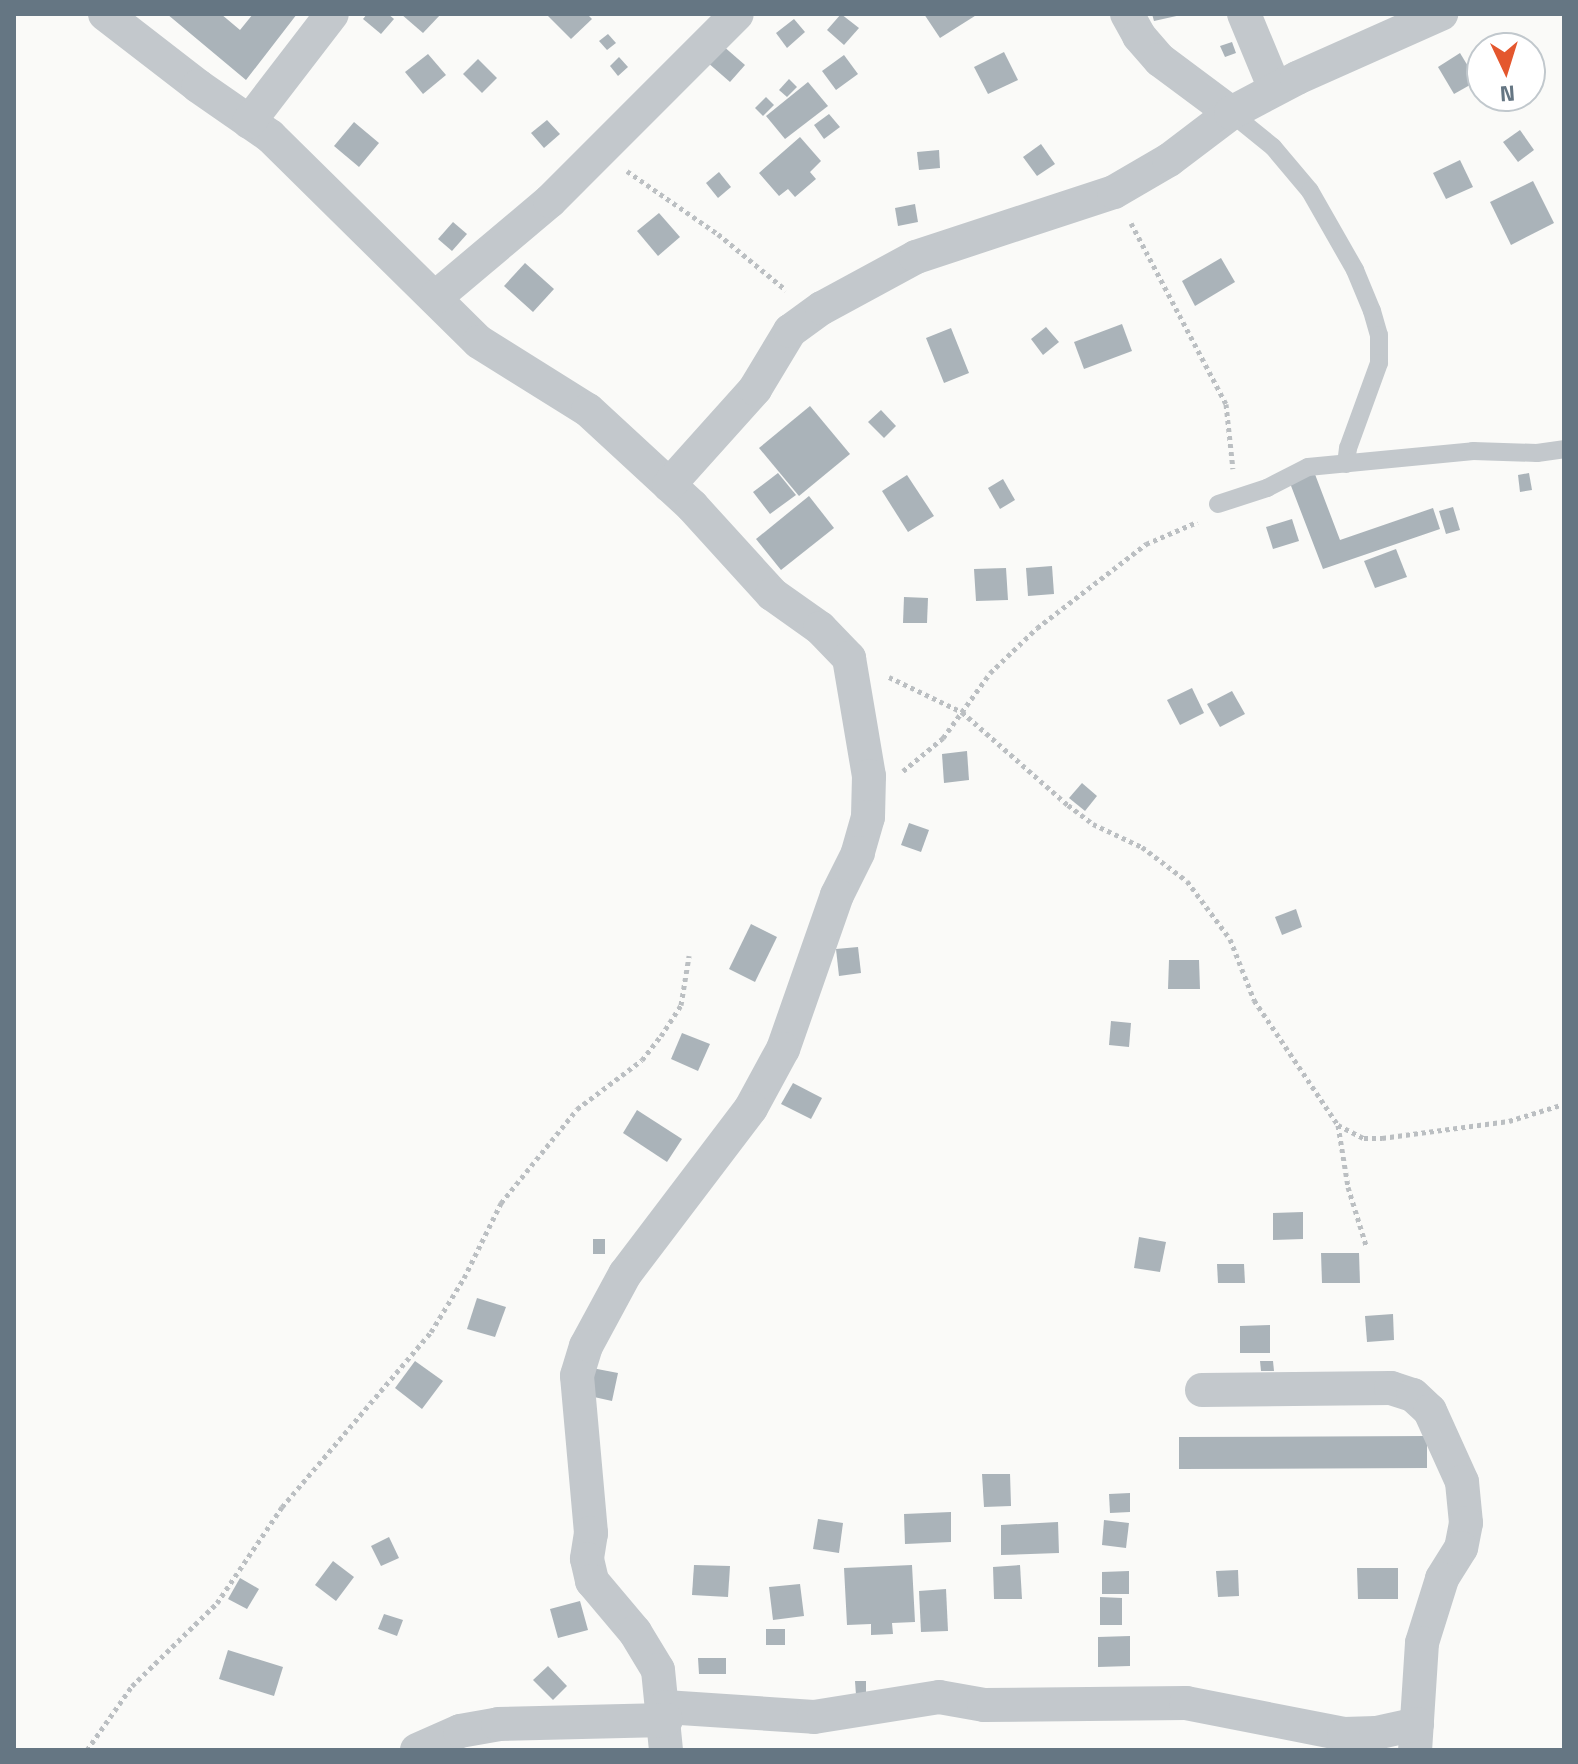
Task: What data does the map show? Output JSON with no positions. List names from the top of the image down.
{
  "north": "bottom"
}
